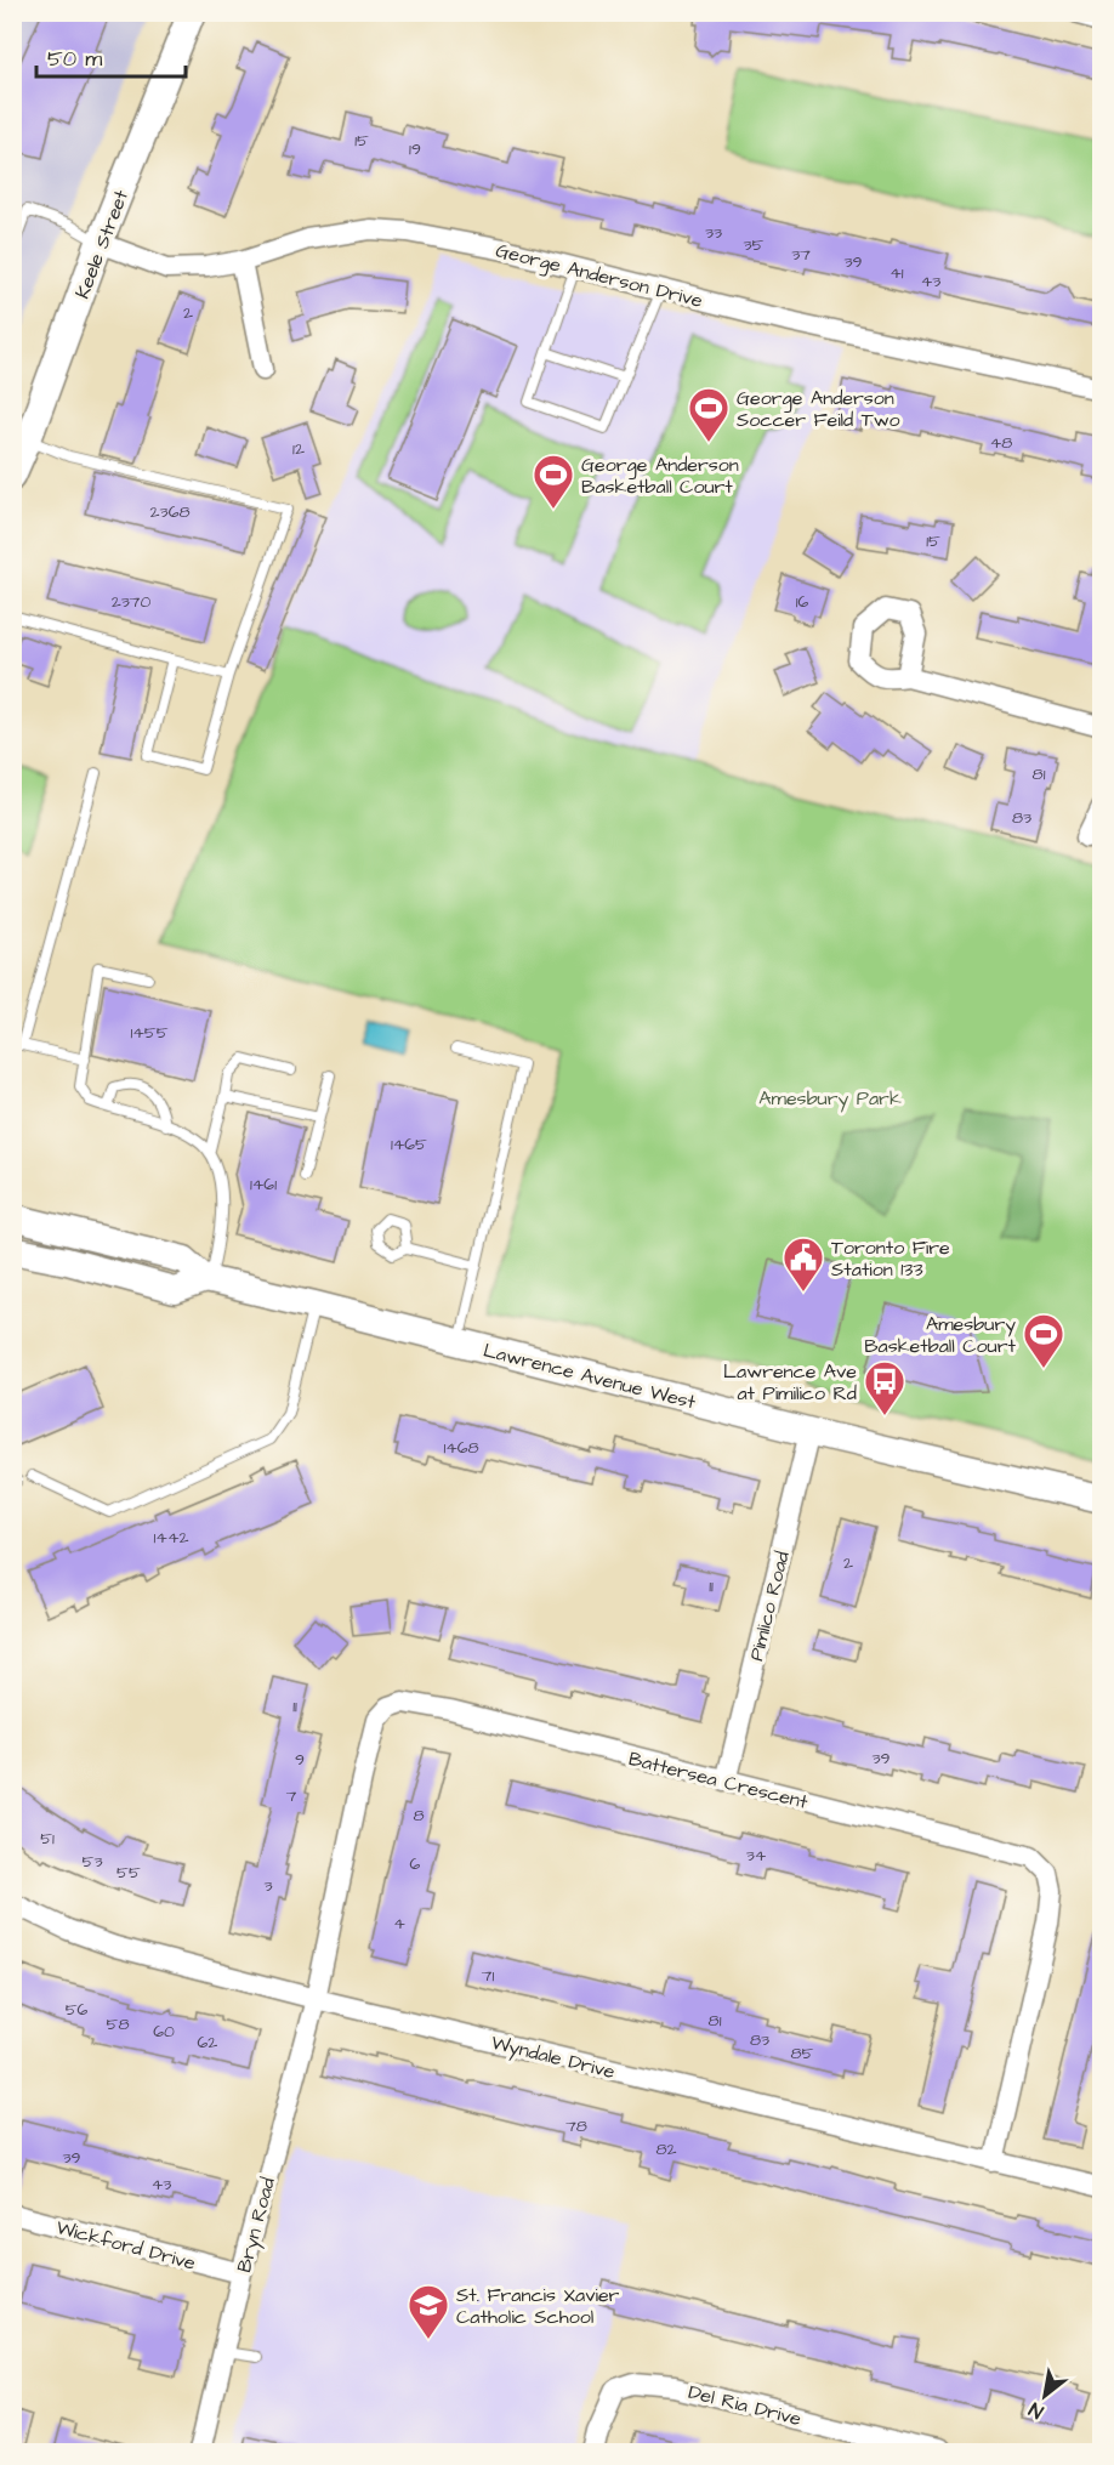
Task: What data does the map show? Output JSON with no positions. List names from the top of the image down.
{
  "streets": {
    "main road": ["Keele Street", "Lawrence Avenue West"],
    "street": [
      "George Anderson Drive",
      "Pimlico Road",
      "Battersea Crescent",
      "Wyndale Drive",
      "Bryn Road",
      "Wickford Drive",
      "Del Ria Drive"
    ]
  },
  "crossings": [
    ["Keele Street", "George Anderson Drive"],
    ["Lawrence Avenue West", "Pimlico Road"],
    ["Pimlico Road", "Battersea Crescent"],
    ["Battersea Crescent", "Wyndale Drive"],
    ["Battersea Crescent", "Bryn Road"],
    ["Wyndale Drive", "Bryn Road"],
    ["Bryn Road", "Wickford Drive"]
  ],
  "parks": ["Amesbury Park"],
  "places": {
    "sports": ["George Anderson Soccer Feild Two", "George Anderson Basketball Court", "Amesbury Basketball Court"],
    "public building": ["Toronto Fire Station 133"],
    "bus stop": ["Lawrence Ave at Pimilico Rd"],
    "school or university": ["St. Francis Xavier Catholic School"]
  },
  "house_numbers": [
    "15",
    "19",
    "33",
    "35",
    "37",
    "39",
    "41",
    "43",
    "2",
    "48",
    "12",
    "2368",
    "15",
    "2370",
    "16",
    "81",
    "83",
    "1455",
    "1465",
    "1461",
    "1468",
    "1442",
    "2",
    "11",
    "11",
    "39",
    "9",
    "7",
    "8",
    "51",
    "34",
    "53",
    "6",
    "55",
    "3",
    "4",
    "71",
    "56",
    "81",
    "58",
    "60",
    "83",
    "62",
    "85",
    "78",
    "82",
    "39",
    "43"
  ],
  "scale_bar": "50 m",
  "north": "bottom left"
}
